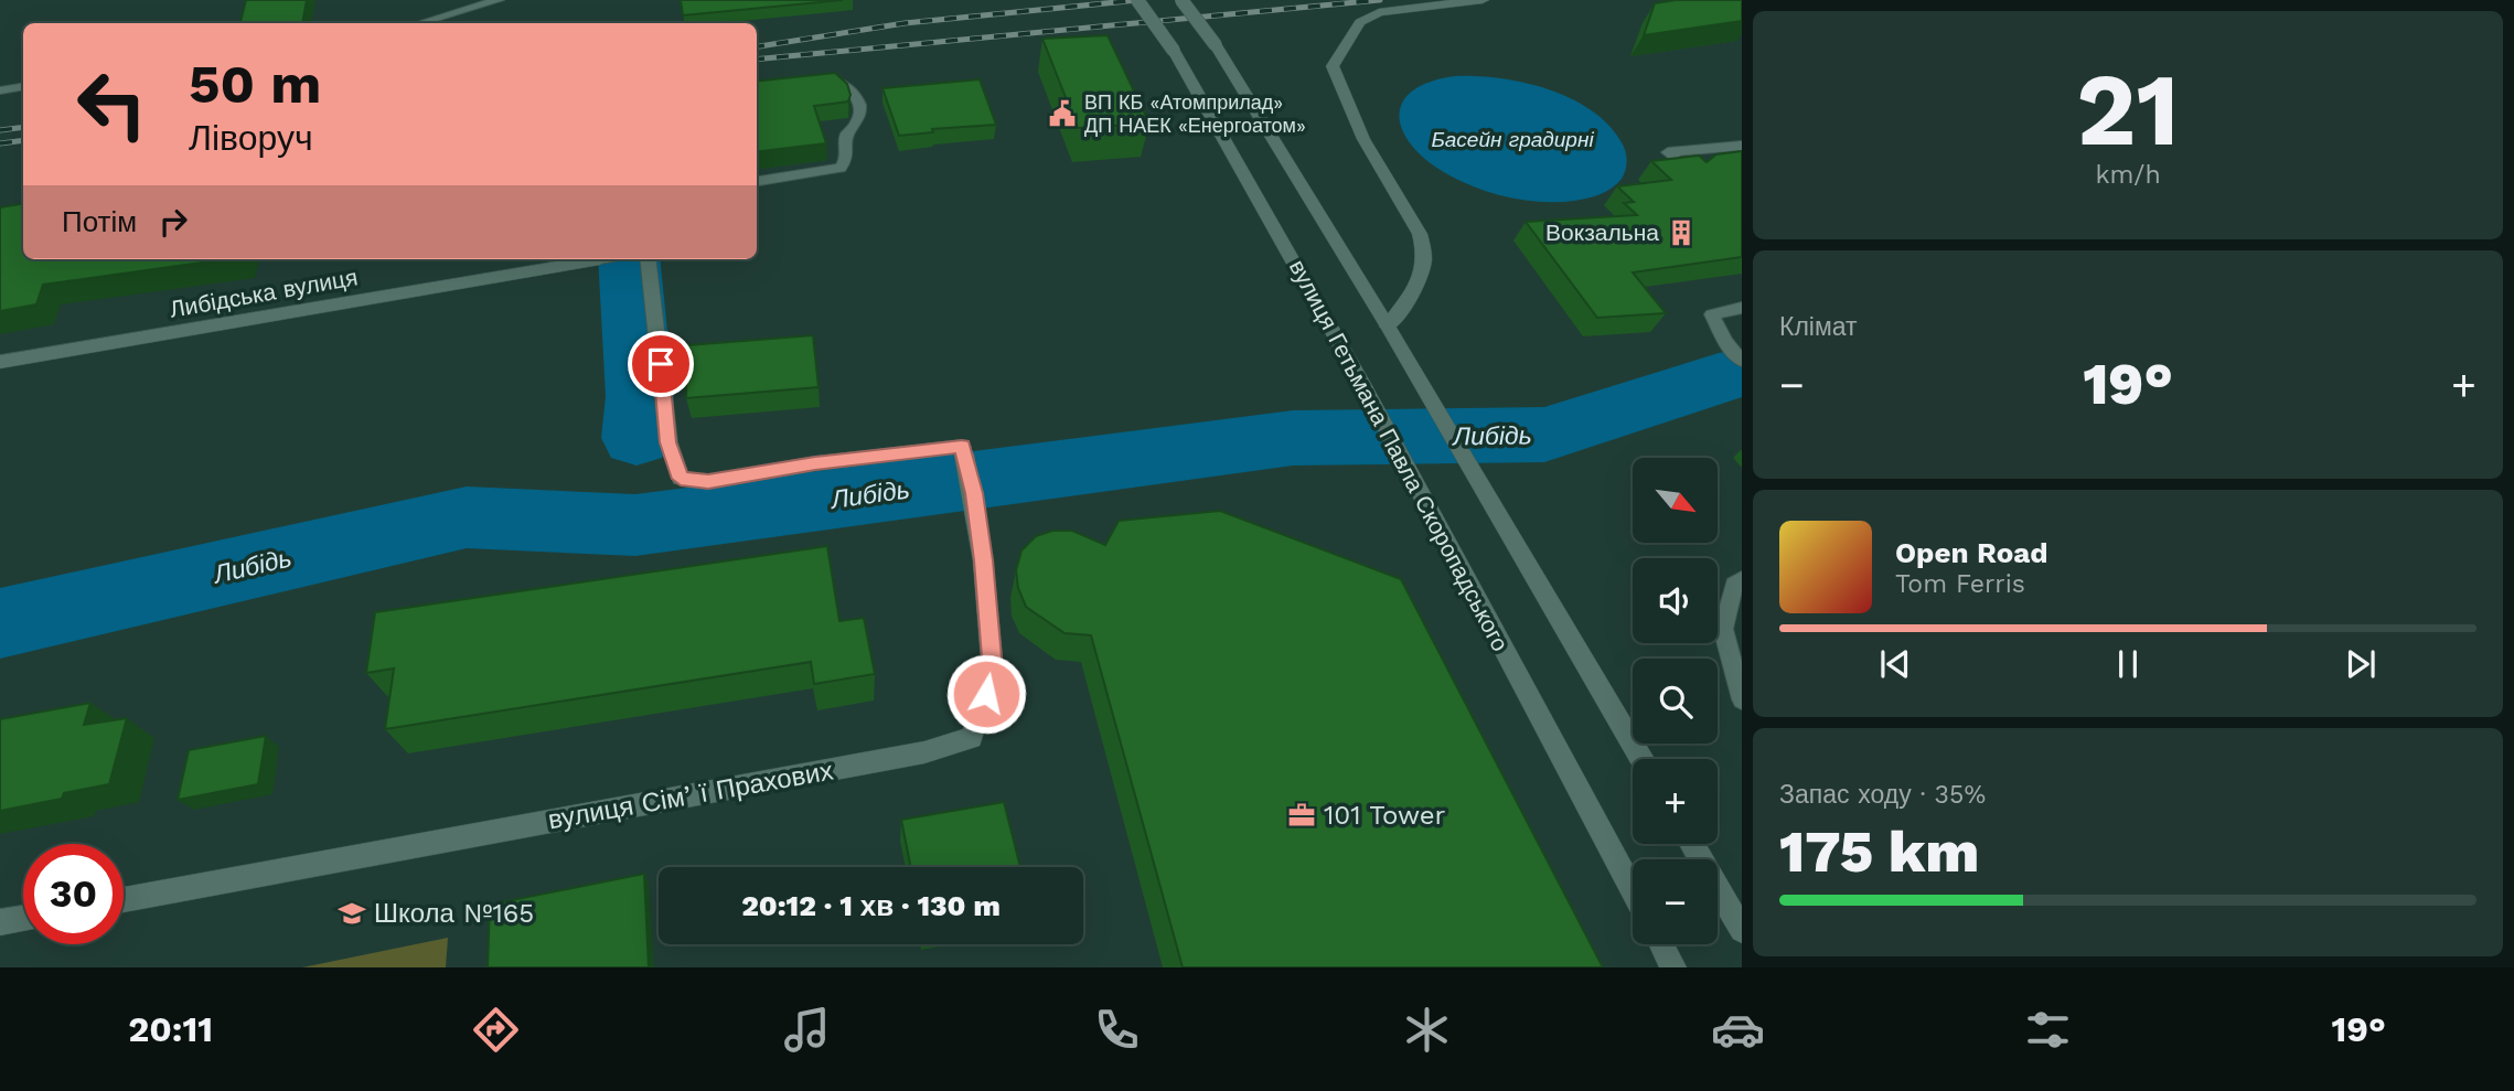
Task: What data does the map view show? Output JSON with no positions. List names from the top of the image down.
{
  "streets": {
    "main road": ["Либідська вулиця", "вулиця Гетьмана Павла Скоропадського", "вулиця Сімʼї Прахових"]
  },
  "water": ["Басейн градирні", "Либідь"],
  "places": {
    "public building": ["ВП КБ «Атомприлад» ДП НАЕК «Енергоатом»"],
    "building": ["Вокзальна"],
    "office": ["101 Tower"],
    "school or university": ["Школа №165"]
  },
  "north": "bottom right",
  "page": {
    "tile": [
      ["21", "km/h"],
      "Клімат",
      ["Запас ходу · 35%", "175 km"]
    ],
    "turn": ["50 m", "Ліворуч"],
    "then": "Потім",
    "heat": ["−", "19°", "+"],
    "map_buttons": ["+", "−"],
    "song": ["Open Road", "Tom Ferris"],
    "limit": "30",
    "trip": "20:12 · 1 хв · 130 m",
    "tabs": ["20:11", "19°"]
  }
}
